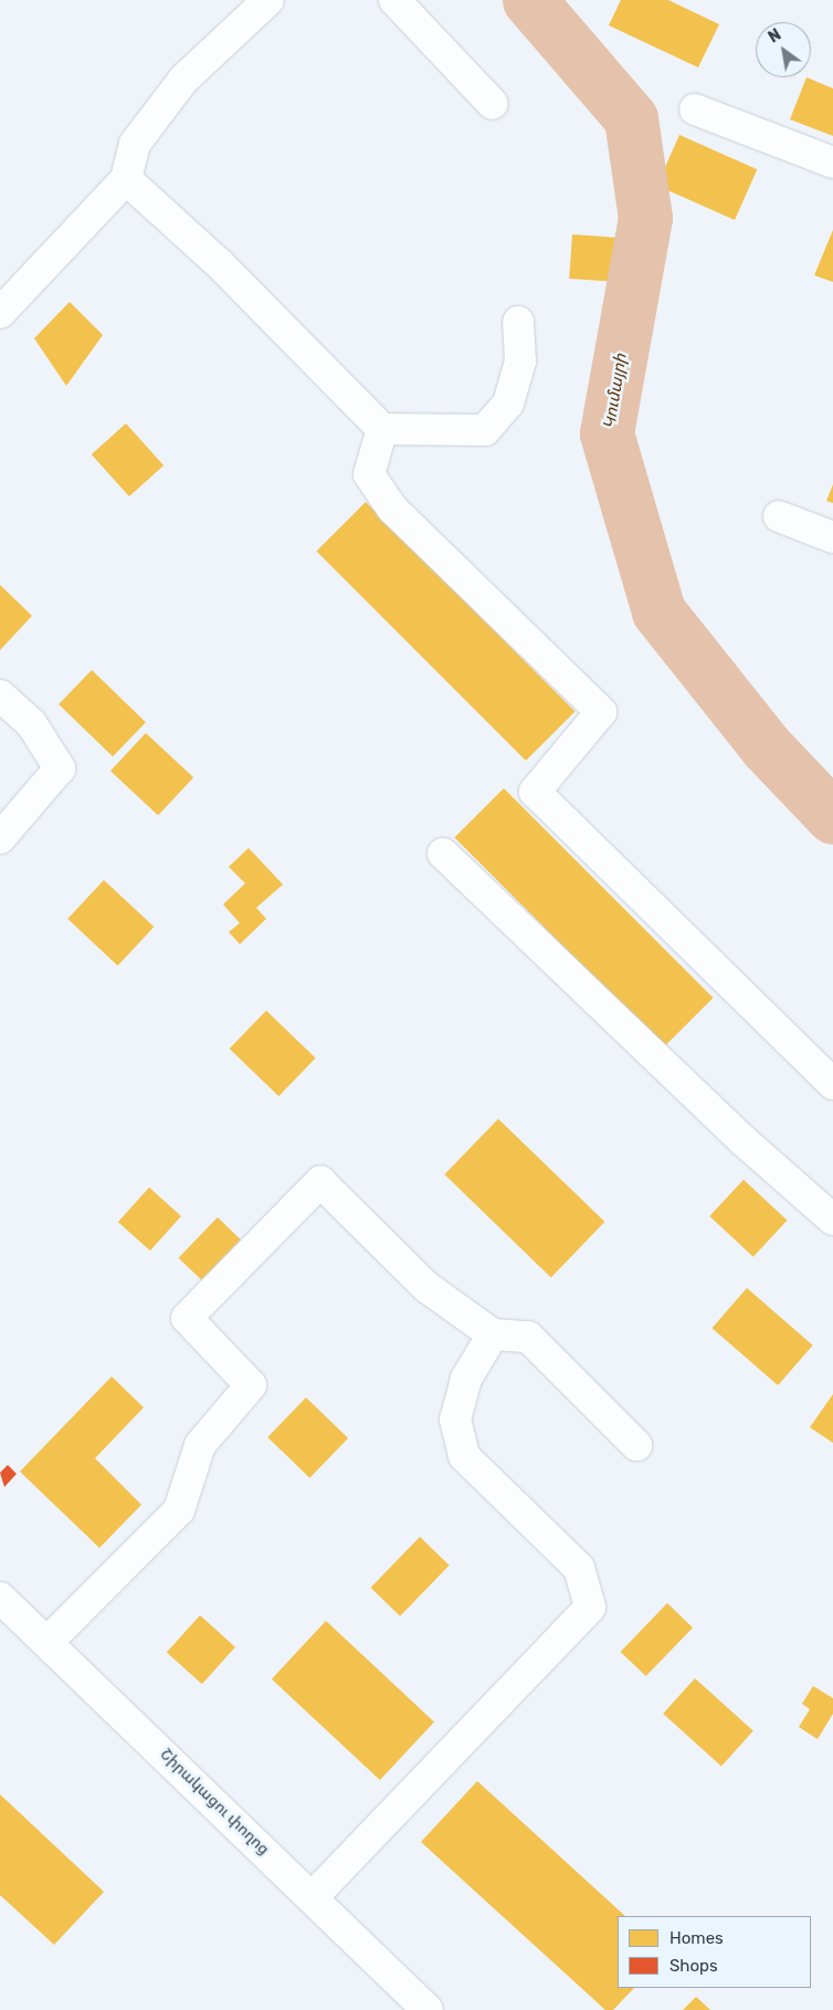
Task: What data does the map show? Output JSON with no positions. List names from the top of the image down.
{
  "streets": {
    "street": ["Շիրակացու փողոց"]
  },
  "water": ["Կումայրի"],
  "legend": ["Homes", "Shops"],
  "north": "top left"
}
